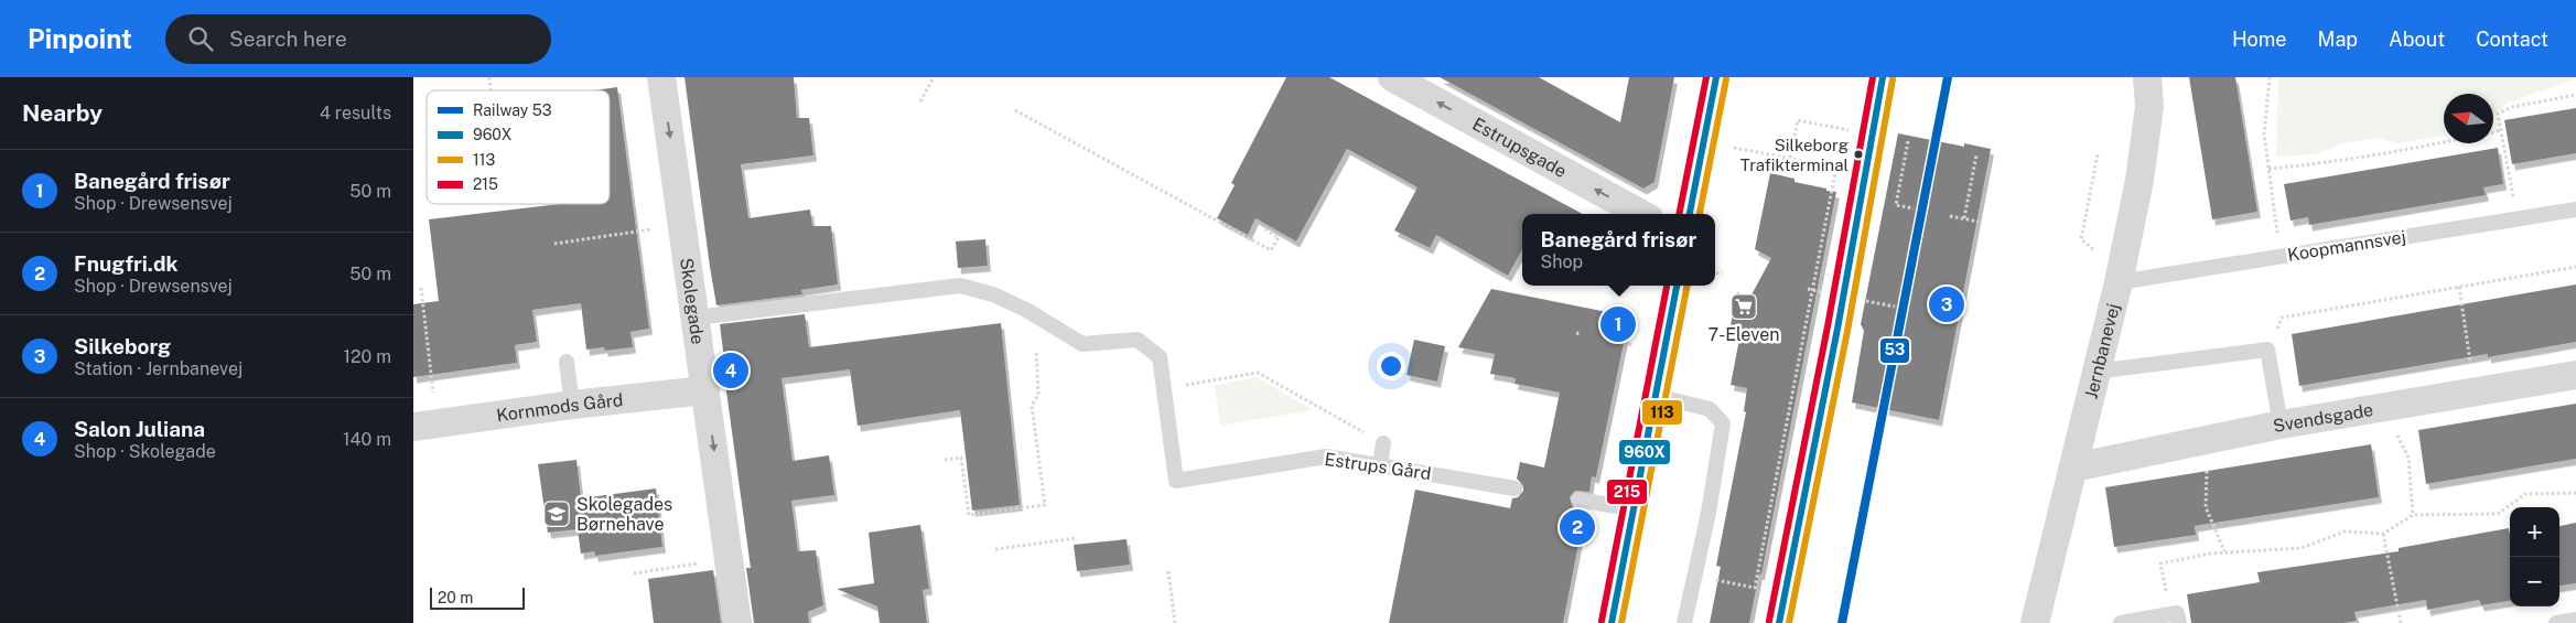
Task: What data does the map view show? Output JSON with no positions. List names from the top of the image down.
{
  "streets": {
    "street": [
      "Estrupsgade",
      "Skolegade",
      "Jernbanevej",
      "Kornmods Gård",
      "Svendsgade"
    ],
    "lane": ["Koopmannsvej", "Estrups Gård"]
  },
  "crossings": [
    ["Koopmannsvej", "Jernbanevej"],
    ["Skolegade", "Kornmods Gård"],
    ["Jernbanevej", "Svendsgade"]
  ],
  "one_way": ["Estrupsgade", "Skolegade"],
  "places": {
    "other": ["Silkeborg Trafikterminal"],
    "supermarket": ["7-Eleven"],
    "school or university": ["Skolegades Børnehave"]
  },
  "lines": [
    "rail line 53",
    "transit line 960X",
    "transit line 215",
    "transit line 113"
  ],
  "legend": [
    "Railway 53",
    "960X",
    "113",
    "215"
  ],
  "scale_bar": "20 m",
  "north": "left",
  "page": {
    "header": "Pinpoint",
    "search": "Search here",
    "nav": [
      "Home",
      "Map",
      "About",
      "Contact"
    ],
    "heading": ["Nearby", "4 results"],
    "list": [
      {
        "mark": "1",
        "name": "Banegård frisør",
        "note": "Shop · Drewsensvej",
        "value": "50 m"
      },
      {
        "mark": "2",
        "name": "Fnugfri.dk",
        "note": "Shop · Drewsensvej",
        "value": "50 m"
      },
      {
        "mark": "3",
        "name": "Silkeborg",
        "note": "Station · Jernbanevej",
        "value": "120 m"
      },
      {
        "mark": "4",
        "name": "Salon Juliana",
        "note": "Shop · Skolegade",
        "value": "140 m"
      }
    ],
    "popup": ["Banegård frisør", "Shop"],
    "pins": [
      "3",
      "1",
      "4",
      "2"
    ],
    "map_buttons": ["+", "−"],
    "scale": "20 m"
  }
}
